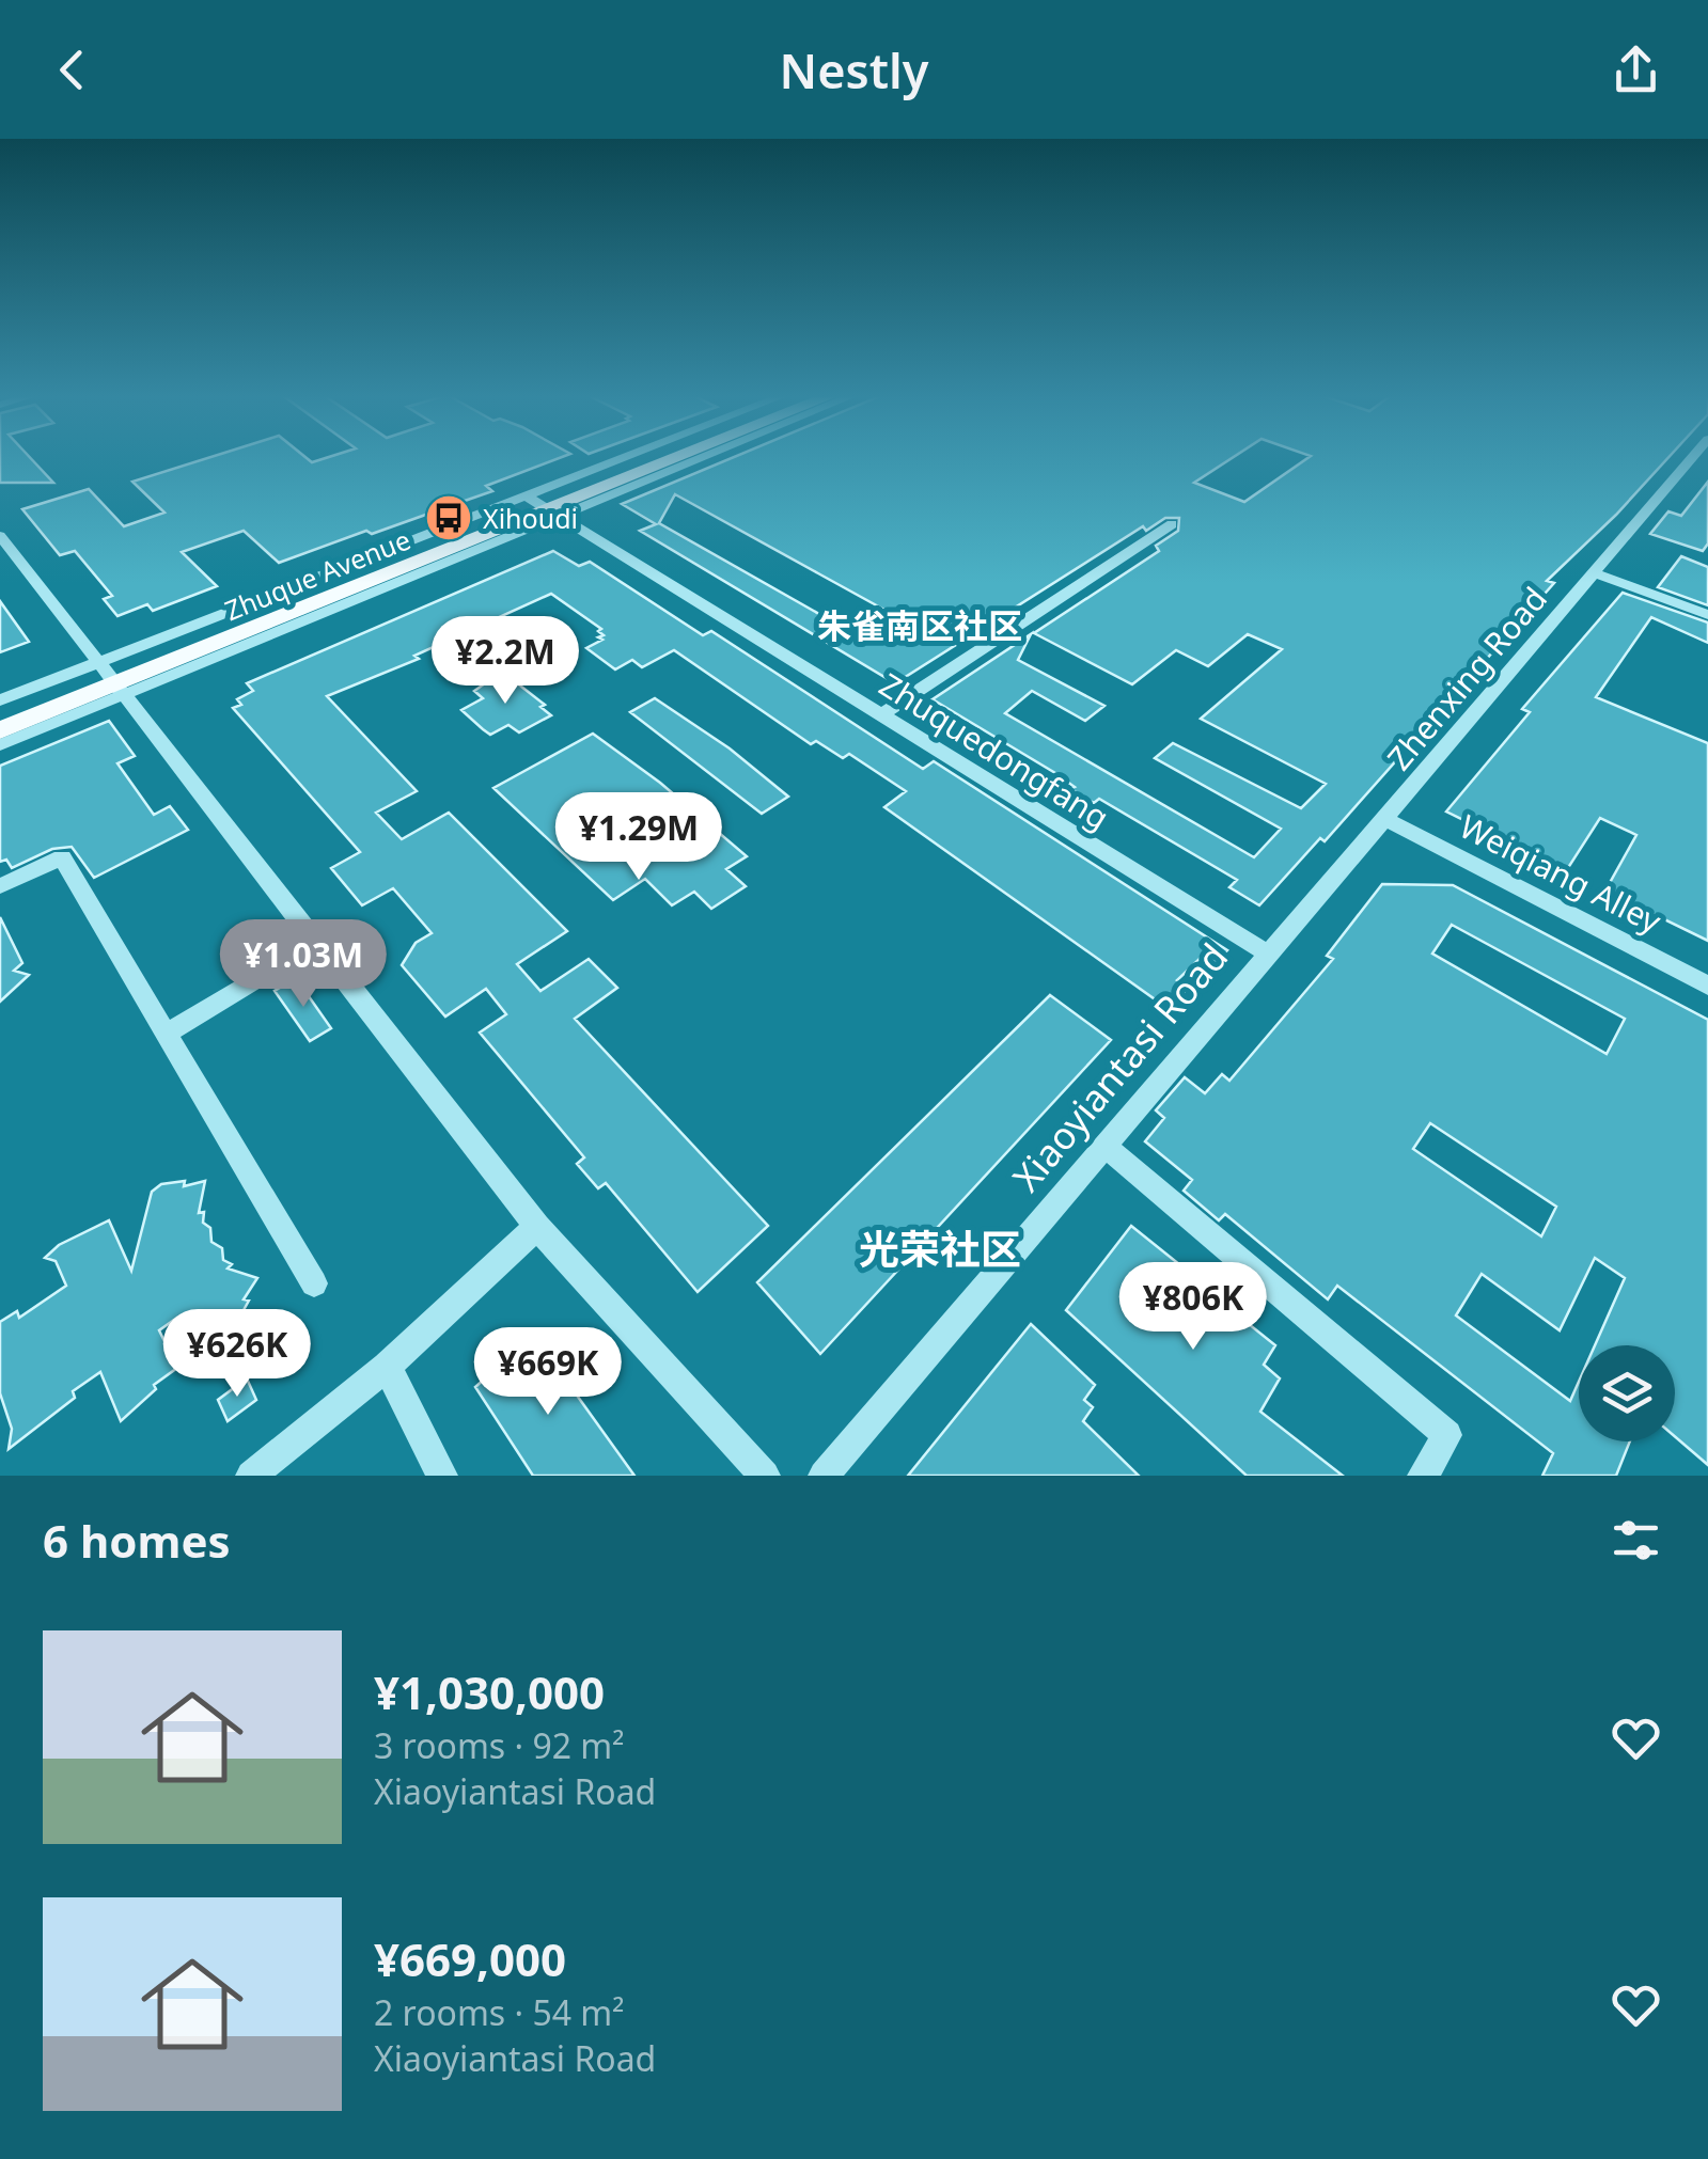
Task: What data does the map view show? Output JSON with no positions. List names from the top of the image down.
{
  "streets": {
    "main road": ["Zhuque Avenue"],
    "street": [
      "Zhenxing Road",
      "Zhuquedongfang",
      "Weiqiang Alley",
      "Xiaoyiantasi Road"
    ]
  },
  "crossings": [
    ["Zhuque Avenue", "Zhuquedongfang"],
    ["Zhenxing Road", "Zhuquedongfang"],
    ["Zhenxing Road", "Weiqiang Alley"],
    ["Zhenxing Road", "Xiaoyiantasi Road"],
    ["Zhuquedongfang", "Xiaoyiantasi Road"]
  ],
  "districts": ["朱雀南区社区", "光荣社区"],
  "places": {
    "bus stop": ["Xihoudi"]
  },
  "page": {
    "header": "Nestly",
    "price": [
      "¥2.2M",
      "¥1.29M",
      "¥1.03M",
      "¥806K",
      "¥626K",
      "¥669K"
    ],
    "heading": "6 homes",
    "list": [
      {
        "name": "¥1,030,000",
        "note": "3 rooms · 92 m² · Xiaoyiantasi Road"
      },
      {
        "name": "¥669,000",
        "note": "2 rooms · 54 m² · Xiaoyiantasi Road"
      }
    ]
  }
}
